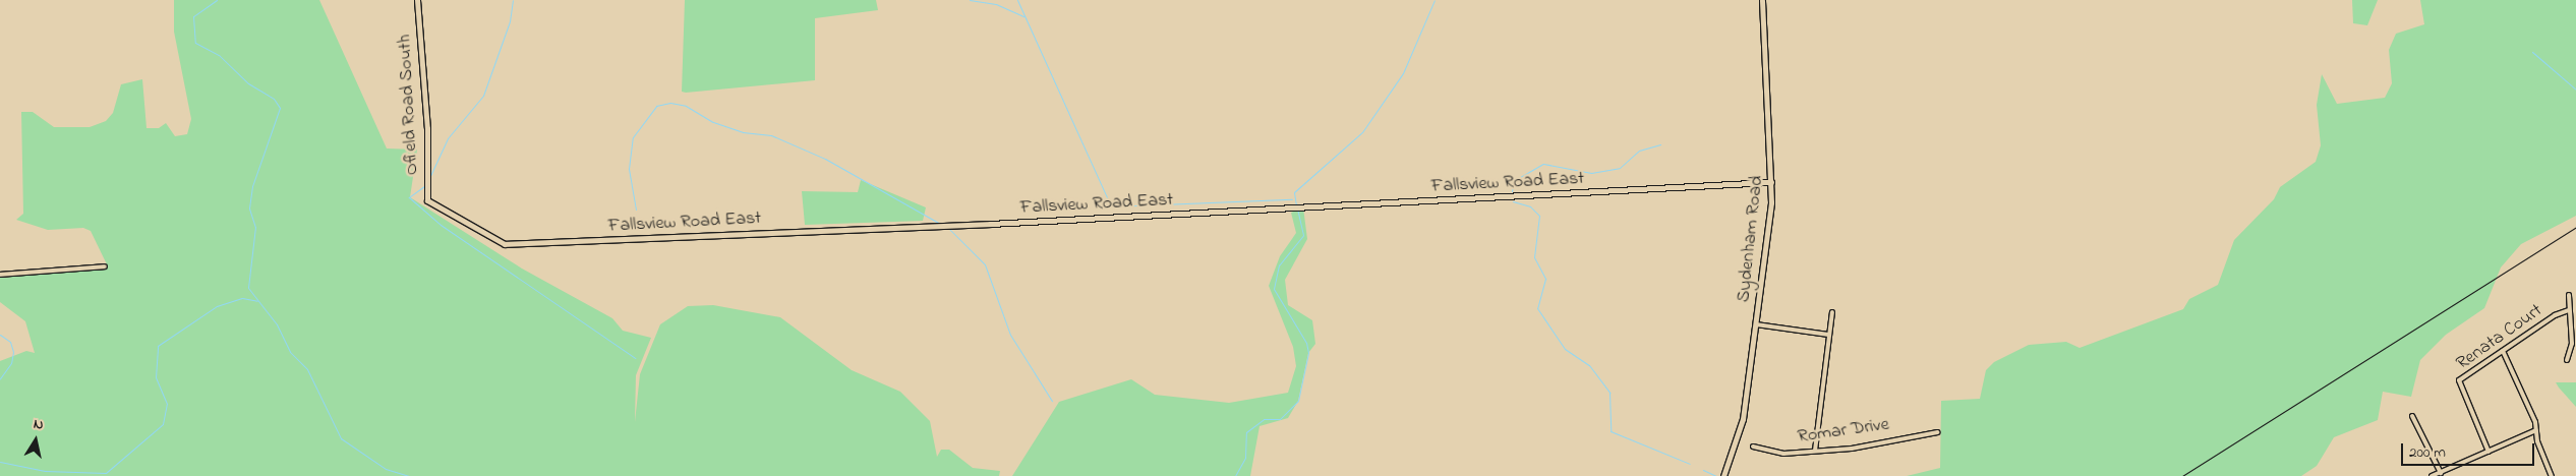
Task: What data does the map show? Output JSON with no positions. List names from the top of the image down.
{
  "streets": {
    "street": [
      "Ofield Road South",
      "Fallsview Road East",
      "Sydenham Road",
      "Renata Court",
      "Romar Drive"
    ]
  },
  "crossings": [
    ["Ofield Road South", "Fallsview Road East"],
    ["Fallsview Road East", "Sydenham Road"]
  ],
  "scale_bar": "200 m",
  "north": "top"
}
